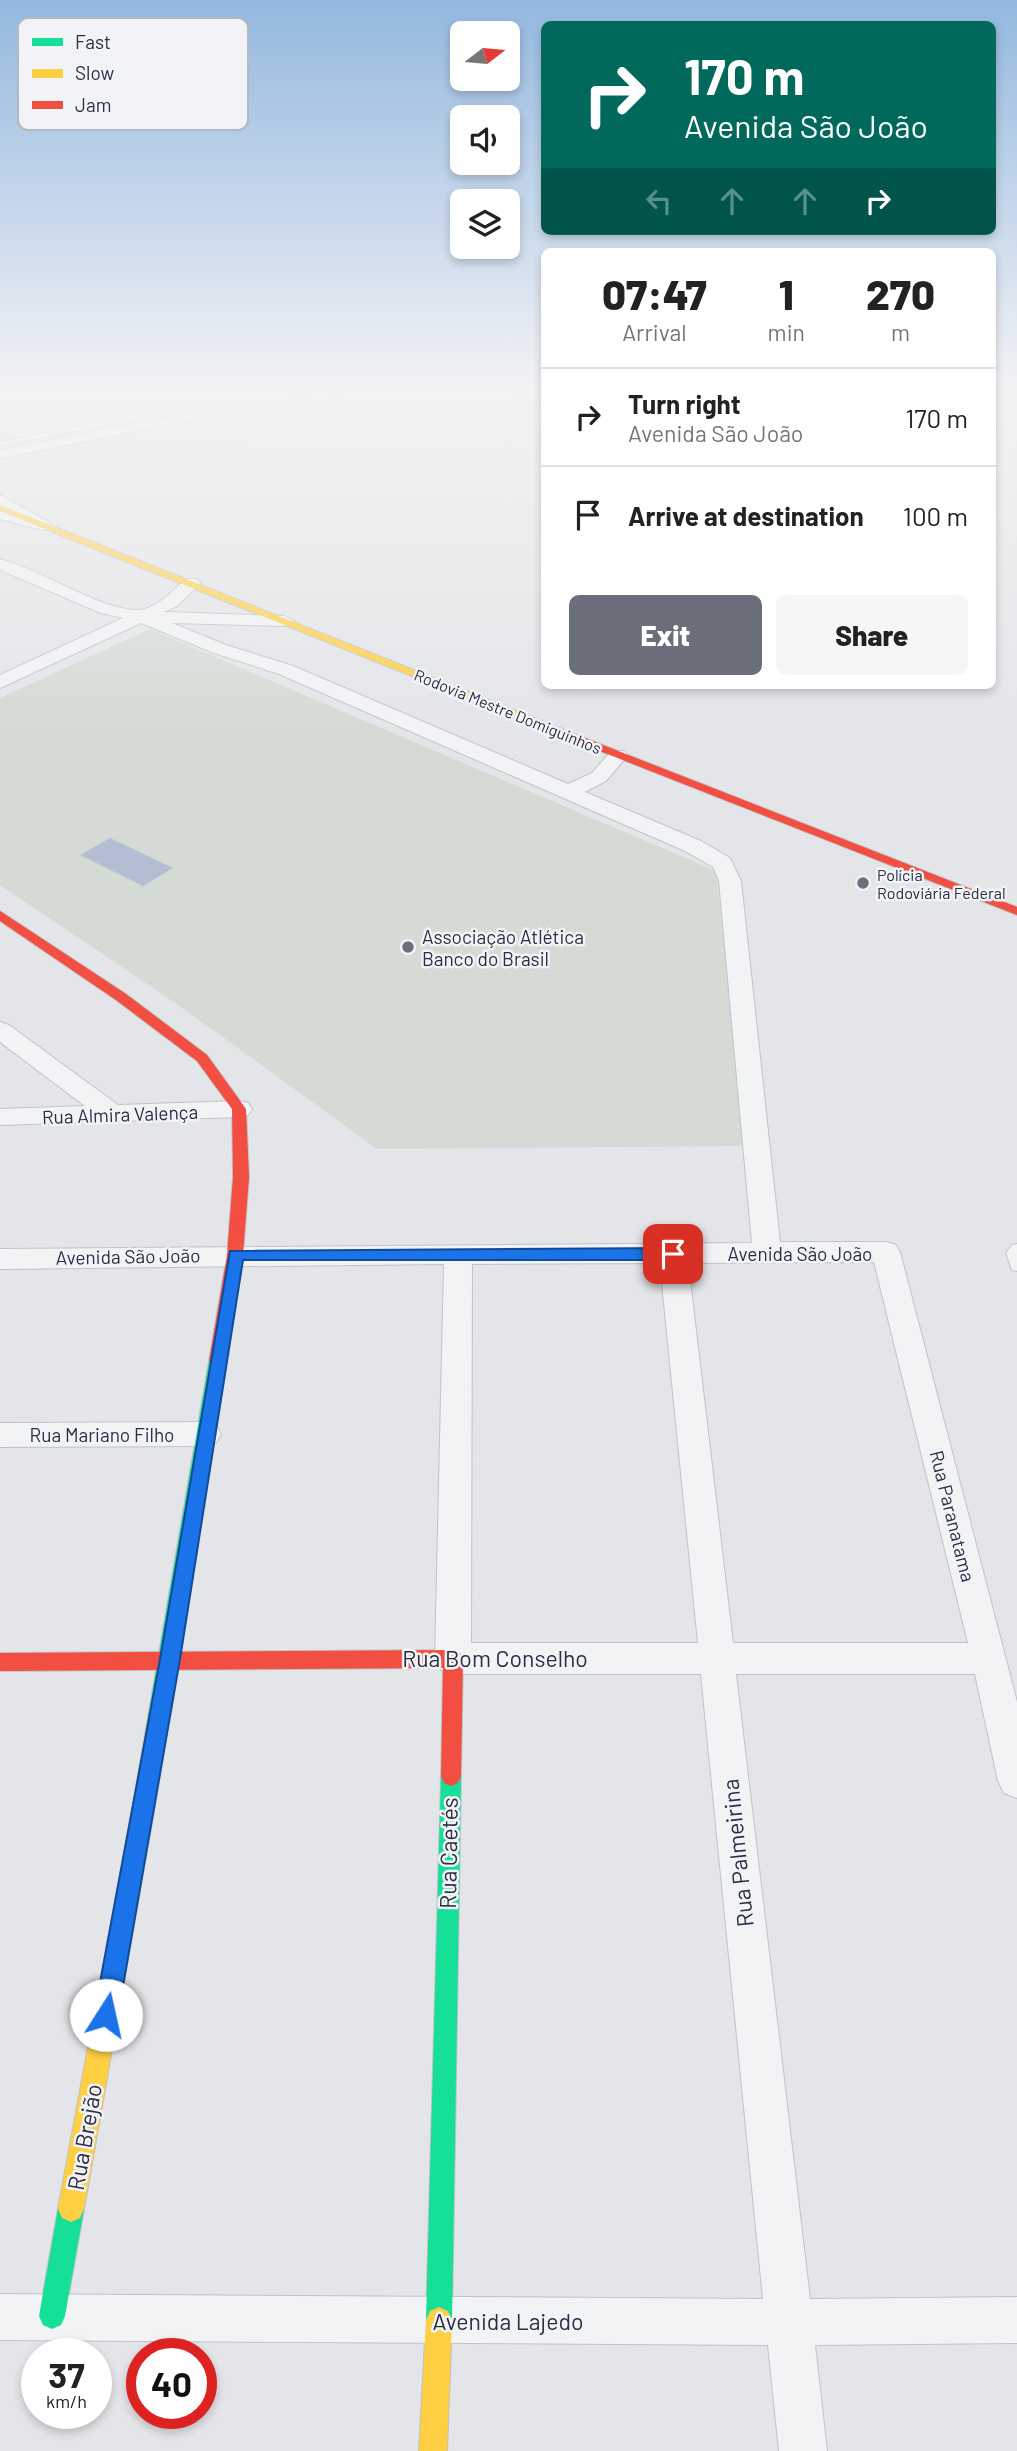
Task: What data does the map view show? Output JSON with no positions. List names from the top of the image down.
{
  "streets": {
    "street": [
      "Rodovia Mestre Domiguinhos",
      "Rua Almira Valença",
      "Avenida São João",
      "Rua Mariano Filho",
      "Rua Paranatama",
      "Rua Bom Conselho",
      "Rua Caetés",
      "Rua Palmeirina",
      "Rua Brejão",
      "Avenida Lajedo"
    ]
  },
  "crossings": [
    ["Rua Almira Valença", "Rua Brejão"],
    ["Avenida São João", "Rua Paranatama"],
    ["Avenida São João", "Rua Caetés"],
    ["Avenida São João", "Rua Palmeirina"],
    ["Avenida São João", "Rua Brejão"],
    ["Rua Mariano Filho", "Rua Brejão"],
    ["Rua Paranatama", "Rua Bom Conselho"],
    ["Rua Bom Conselho", "Rua Caetés"],
    ["Rua Bom Conselho", "Rua Palmeirina"],
    ["Rua Bom Conselho", "Rua Brejão"],
    ["Rua Caetés", "Avenida Lajedo"],
    ["Rua Palmeirina", "Avenida Lajedo"],
    ["Rua Brejão", "Avenida Lajedo"]
  ],
  "places": ["Polícia Rodoviária Federal", "Associação Atlética Banco do Brasil"],
  "legend": ["Fast", "Slow", "Jam"],
  "north": "right",
  "page": {
    "turn": ["170 m", "Avenida São João"],
    "eta": [
      "07:47",
      "Arrival",
      "1",
      "min",
      "270",
      "m"
    ],
    "list": [
      {
        "name": "Turn right",
        "note": "Avenida São João",
        "value": "170 m"
      },
      {
        "name": "Arrive at destination",
        "value": "100 m"
      }
    ],
    "buttons": ["Exit", "Share"],
    "speed": "37 km/h",
    "limit": "40"
  }
}
